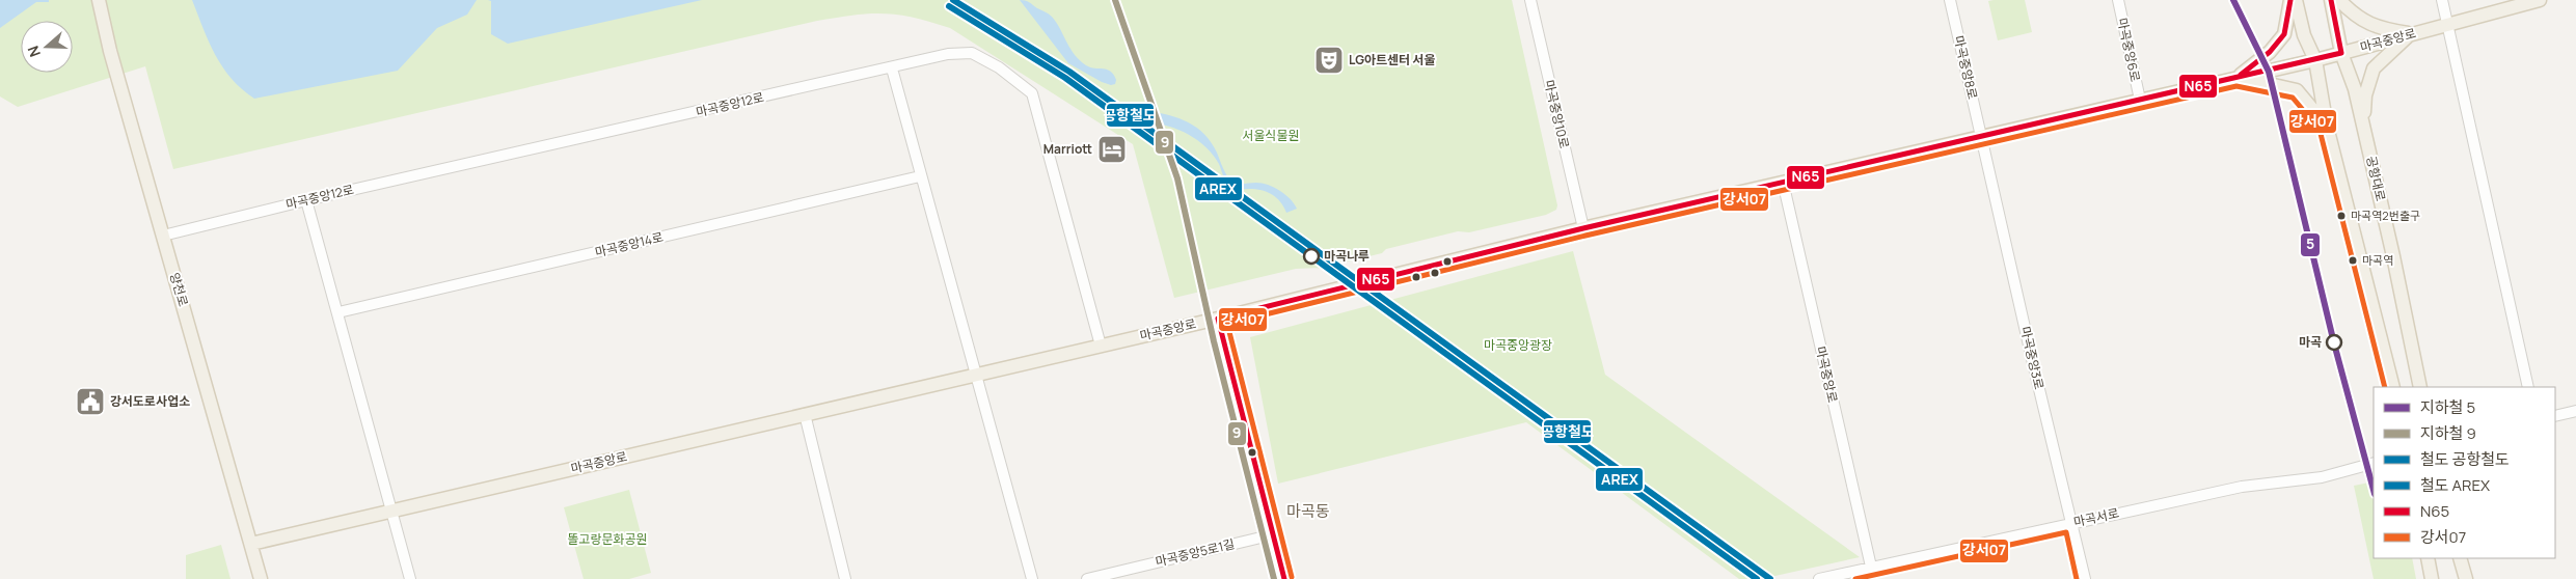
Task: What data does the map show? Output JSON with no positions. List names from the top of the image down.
{
  "streets": {
    "main road": ["마곡중앙로", "공항대로", "양천로"],
    "street": [
      "마곡중앙6로",
      "마곡중앙8로",
      "마곡중앙12로",
      "마곡중앙10로",
      "마곡중앙14로",
      "마곡중앙3로",
      "마곡서로",
      "마곡중앙5로1길"
    ]
  },
  "crossings": [
    ["마곡중앙로", "마곡중앙6로"],
    ["마곡중앙로", "마곡중앙8로"],
    ["마곡중앙로", "마곡중앙12로"],
    ["마곡중앙로", "마곡중앙10로"],
    ["마곡중앙로", "공항대로"],
    ["마곡중앙로", "양천로"],
    ["마곡중앙로", "마곡중앙3로"],
    ["마곡중앙로", "마곡서로"],
    ["마곡중앙8로", "마곡중앙3로"],
    ["마곡중앙12로", "양천로"],
    ["마곡중앙3로", "마곡서로"]
  ],
  "districts": ["마곡동"],
  "parks": ["서울식물원", "마곡중앙광장", "똘고랑문화공원"],
  "places": {
    "theatre": ["LG아트센터 서울"],
    "hotel": ["Marriott"],
    "other": [
      "마곡역2번출구",
      "마곡나루",
      "마곡역",
      "마곡"
    ],
    "public building": ["강서도로사업소"]
  },
  "lines": [
    "metro line 5",
    "metro line 9",
    "rail line 공항철도",
    "transit line N65",
    "rail line AREX",
    "transit line 강서07"
  ],
  "legend": [
    "지하철 5",
    "지하철 9",
    "철도 공항철도",
    "철도 AREX",
    "N65",
    "강서07"
  ],
  "north": "left"
}
